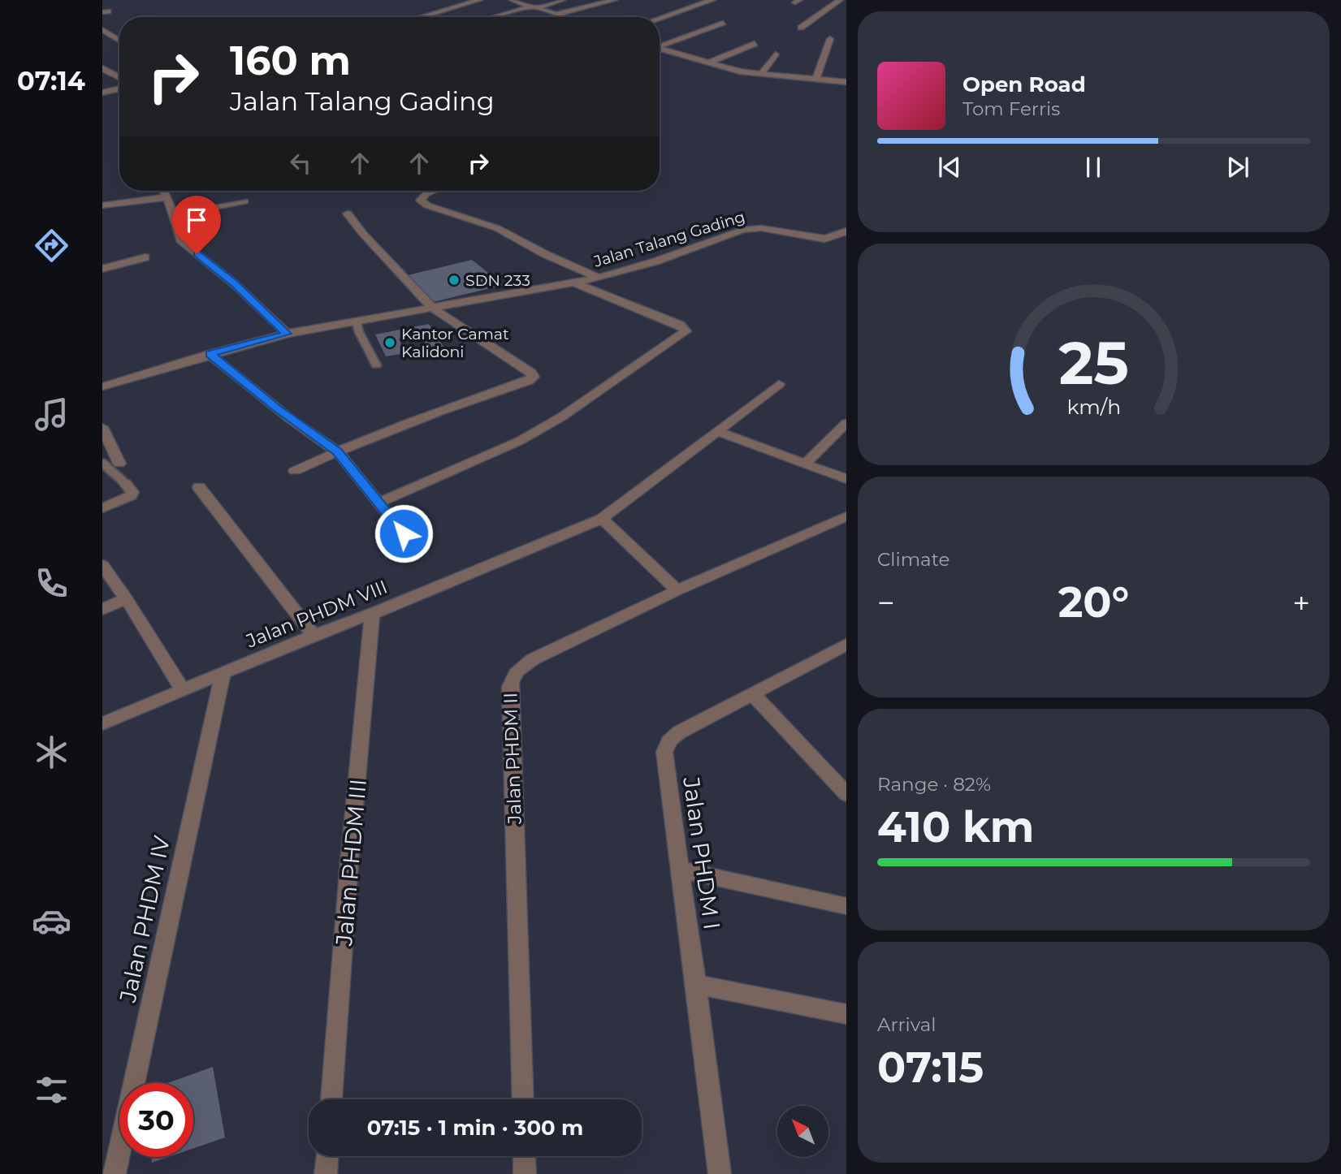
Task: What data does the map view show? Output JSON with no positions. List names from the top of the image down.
{
  "streets": {
    "street": [
      "Jalan Talang Gading",
      "Jalan PHDM VIII",
      "Jalan PHDM II",
      "Jalan PHDM I",
      "Jalan PHDM III",
      "Jalan PHDM IV"
    ]
  },
  "crossings": [
    ["Jalan PHDM VIII", "Jalan PHDM III"],
    ["Jalan PHDM VIII", "Jalan PHDM IV"]
  ],
  "places": ["SDN 233", "Kantor Camat Kalidoni"],
  "north": "top left",
  "page": {
    "tabs": "07:14",
    "turn": ["160 m", "Jalan Talang Gading"],
    "song": ["Open Road", "Tom Ferris"],
    "tile": [
      "Climate",
      ["Range · 82%", "410 km"],
      ["Arrival", "07:15"]
    ],
    "heat": ["−", "20°", "+"],
    "limit": "30",
    "trip": "07:15 · 1 min · 300 m",
    "gauge": ["25", "km/h"]
  }
}
